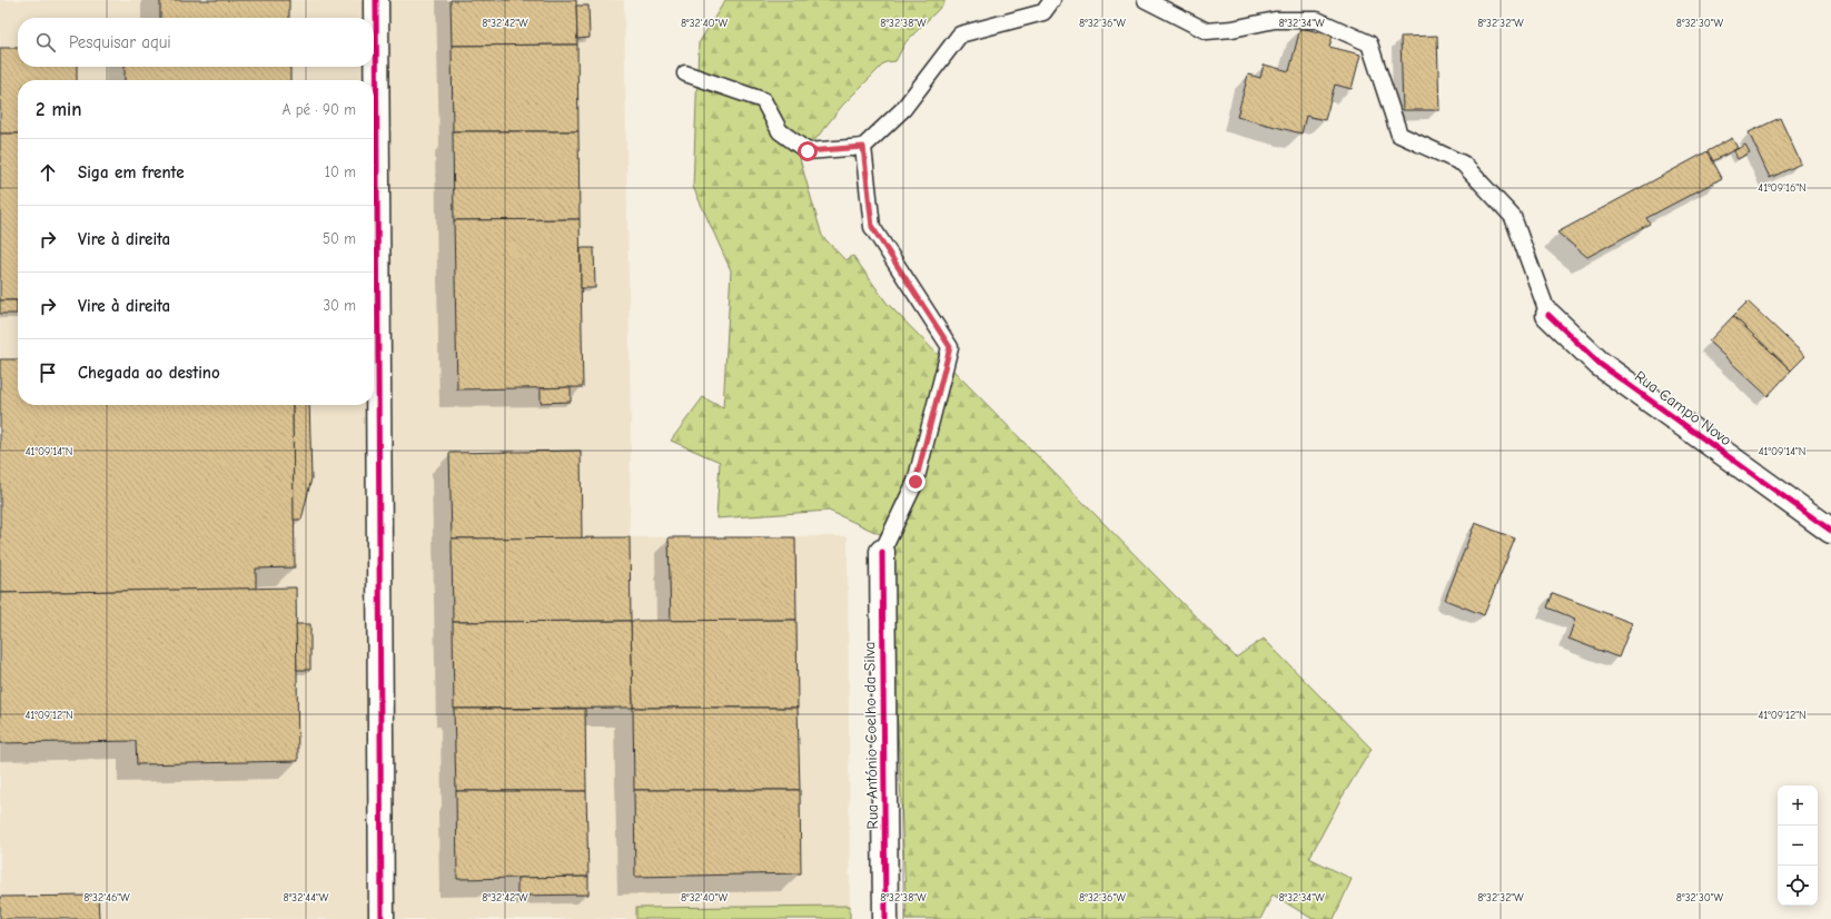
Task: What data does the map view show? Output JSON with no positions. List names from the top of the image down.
{
  "streets": {
    "street": ["Rua Campo Novo", "Rua António Coelho da Silva"]
  },
  "page": {
    "search": "Pesquisar aqui",
    "heading": ["2 min", "A pé · 90 m"],
    "list": [
      ["Siga em frente", "10 m"],
      ["Vire à direita", "50 m"],
      ["Vire à direita", "30 m"],
      "Chegada ao destino"
    ],
    "map_buttons": ["+", "−"]
  },
  "coordinates": [
    "8°32'42\"W",
    "8°32'40\"W",
    "8°32'38\"W",
    "8°32'36\"W",
    "8°32'34\"W",
    "8°32'32\"W",
    "8°32'30\"W",
    "41°09'16\"N",
    "41°09'14\"N",
    "41°09'12\"N",
    "8°32'46\"W",
    "8°32'44\"W"
  ]
}
